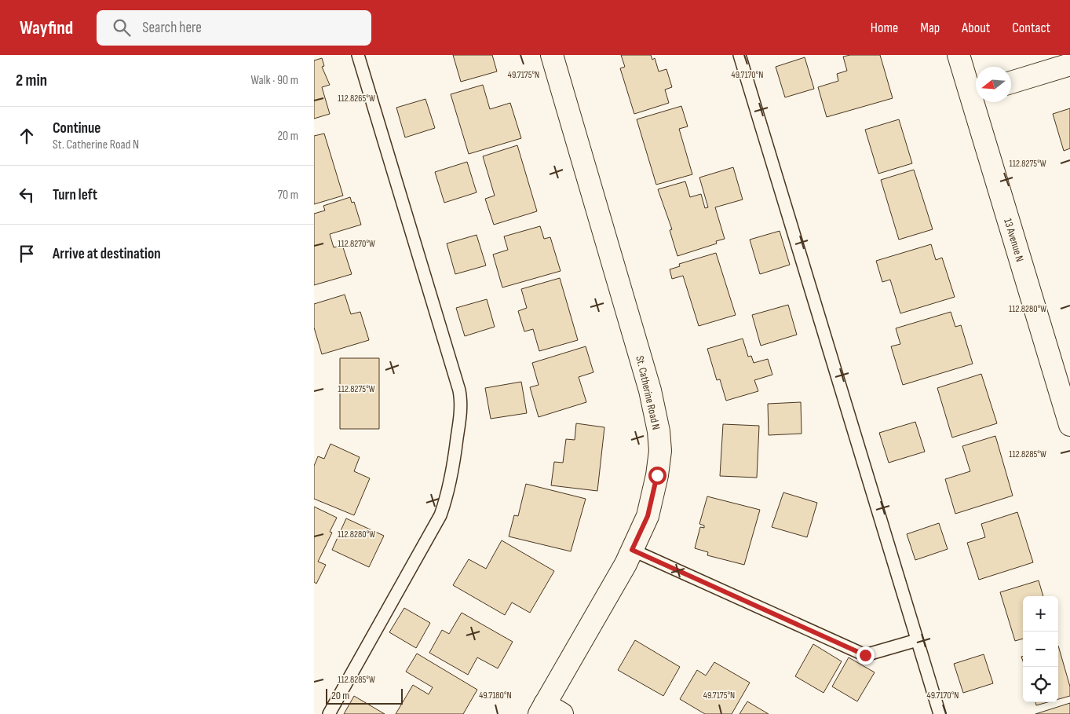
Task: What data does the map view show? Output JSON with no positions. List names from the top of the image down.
{
  "streets": {
    "street": ["13 Avenue N", "St. Catherine Road N"]
  },
  "scale_bar": "20 m",
  "north": "left",
  "page": {
    "header": "Wayfind",
    "search": "Search here",
    "nav": [
      "Home",
      "Map",
      "About",
      "Contact"
    ],
    "heading": ["2 min", "Walk · 90 m"],
    "list": [
      ["Continue", "St. Catherine Road N", "20 m"],
      ["Turn left", "70 m"],
      "Arrive at destination"
    ],
    "map_buttons": ["+", "−"],
    "scale": "20 m"
  },
  "coordinates": [
    "49.7175°N",
    "49.7170°N",
    "112.8265°W",
    "112.8275°W",
    "112.8270°W",
    "112.8280°W",
    "112.8285°W",
    "49.7180°N"
  ]
}
